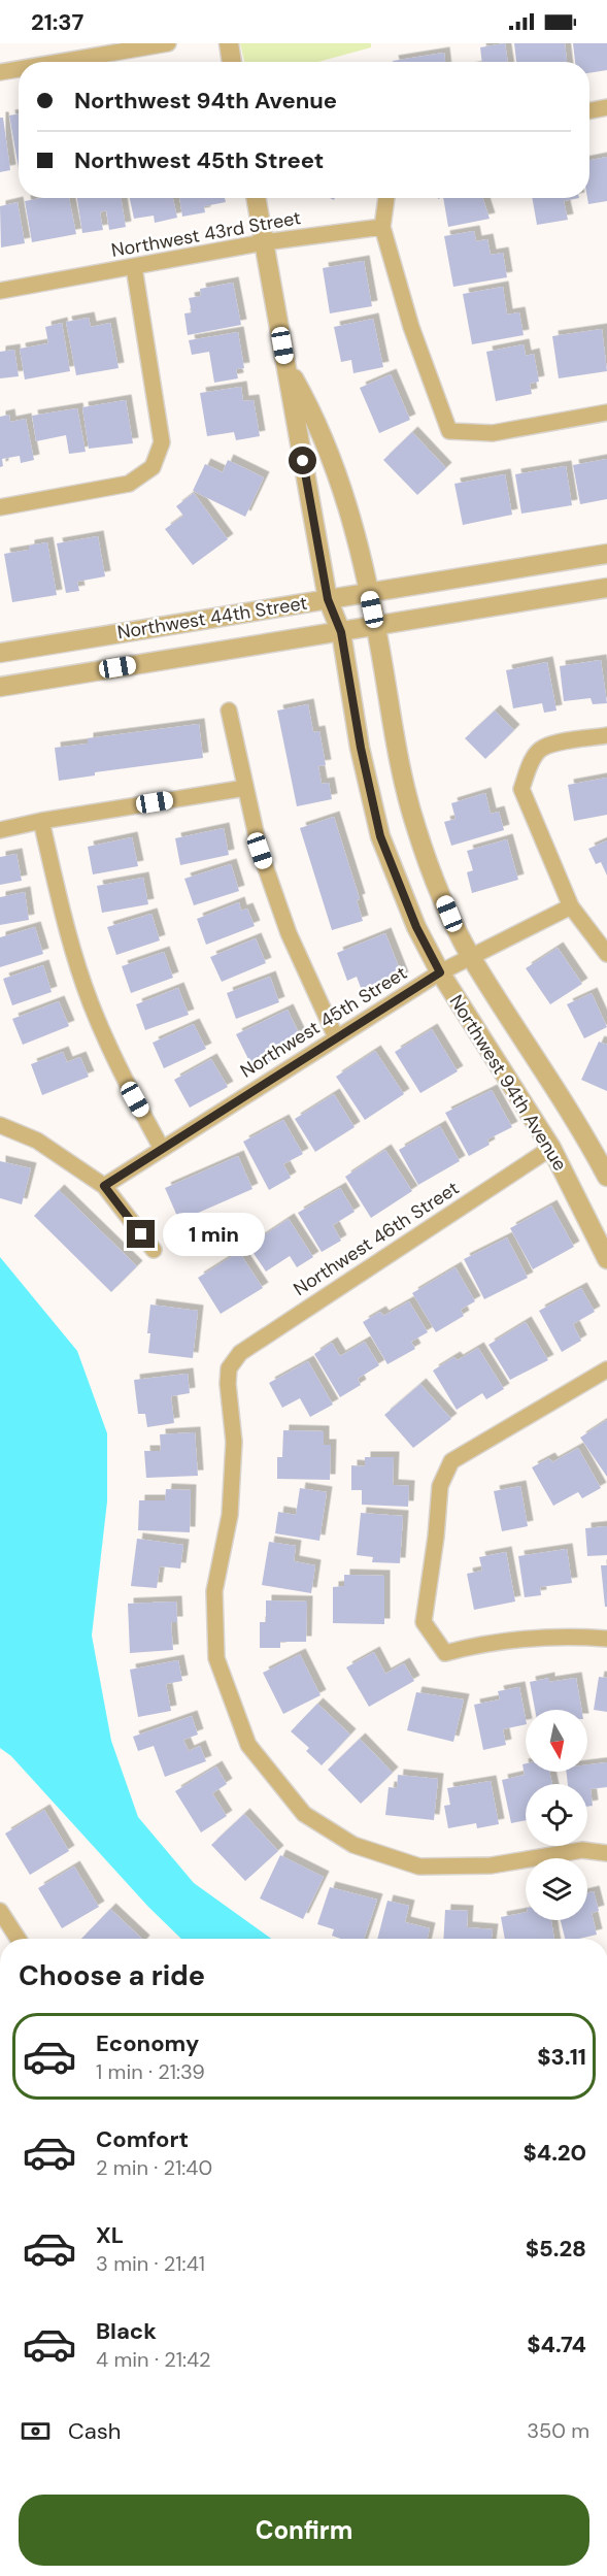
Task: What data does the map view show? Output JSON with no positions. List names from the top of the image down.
{
  "streets": {
    "street": [
      "Northwest 43rd Street",
      "Northwest 44th Street",
      "Northwest 45th Street",
      "Northwest 94th Avenue",
      "Northwest 46th Street"
    ]
  },
  "crossings": [
    ["Northwest 43rd Street", "Northwest 94th Avenue"],
    ["Northwest 44th Street", "Northwest 94th Avenue"],
    ["Northwest 45th Street", "Northwest 94th Avenue"],
    ["Northwest 94th Avenue", "Northwest 46th Street"]
  ],
  "north": "bottom",
  "page": {
    "status": "21:37",
    "banner": ["Northwest 94th Avenue", "Northwest 45th Street"],
    "bubble": "1 min",
    "heading": "Choose a ride",
    "list": [
      {
        "name": "Economy",
        "note": "1 min · 21:39",
        "value": "$3.11"
      },
      {
        "name": "Comfort",
        "note": "2 min · 21:40",
        "value": "$4.20"
      },
      {
        "name": "XL",
        "note": "3 min · 21:41",
        "value": "$5.28"
      },
      {
        "name": "Black",
        "note": "4 min · 21:42",
        "value": "$4.74"
      }
    ],
    "pay": ["Cash", "350 m"],
    "buttons": "Confirm"
  }
}
